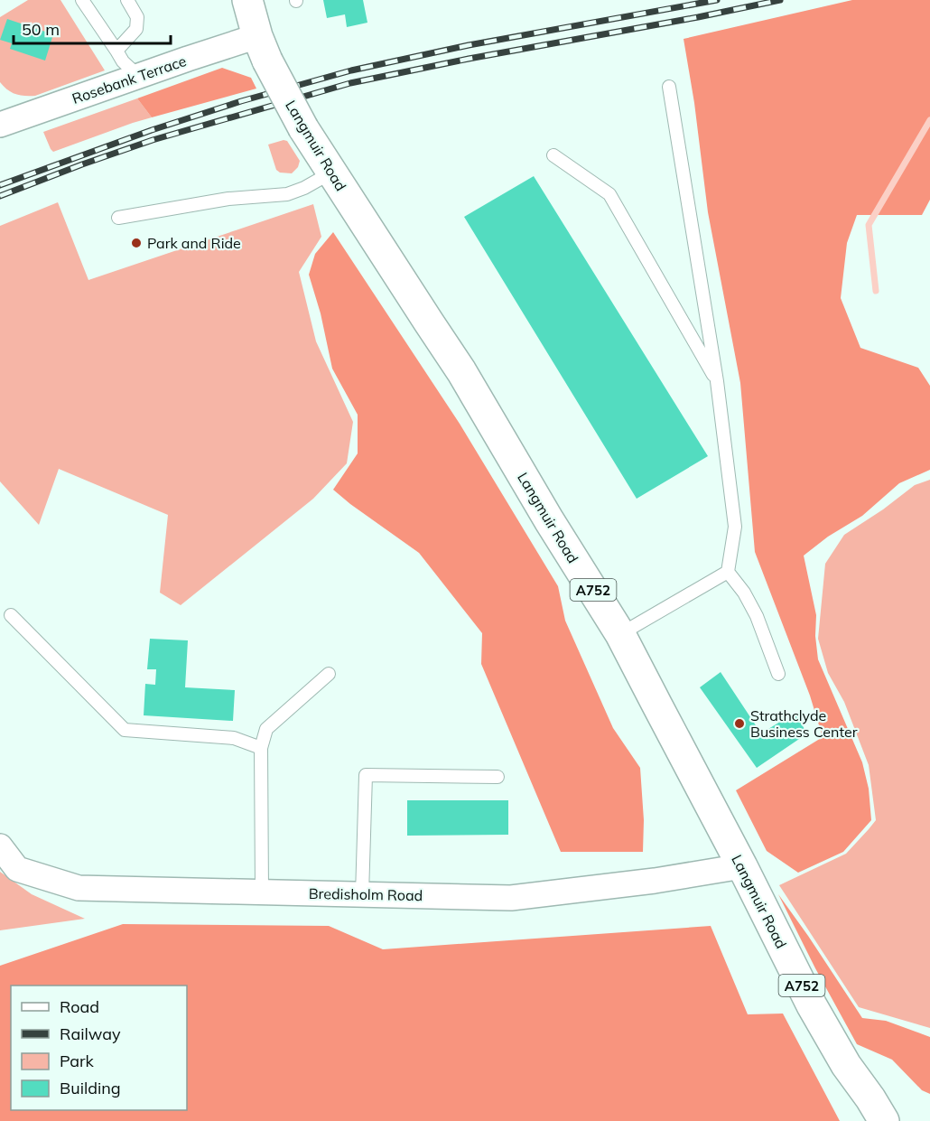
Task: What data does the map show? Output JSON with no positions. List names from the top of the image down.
{
  "streets": {
    "main road": ["Langmuir Road", "A752"],
    "street": ["Rosebank Terrace", "Bredisholm Road"]
  },
  "crossings": [
    ["Rosebank Terrace", "Langmuir Road"],
    ["Langmuir Road", "Bredisholm Road"]
  ],
  "places": ["Park and Ride", "Strathclyde Business Center"],
  "legend": [
    "Road",
    "Railway",
    "Park",
    "Building"
  ],
  "scale_bar": "50 m"
}
